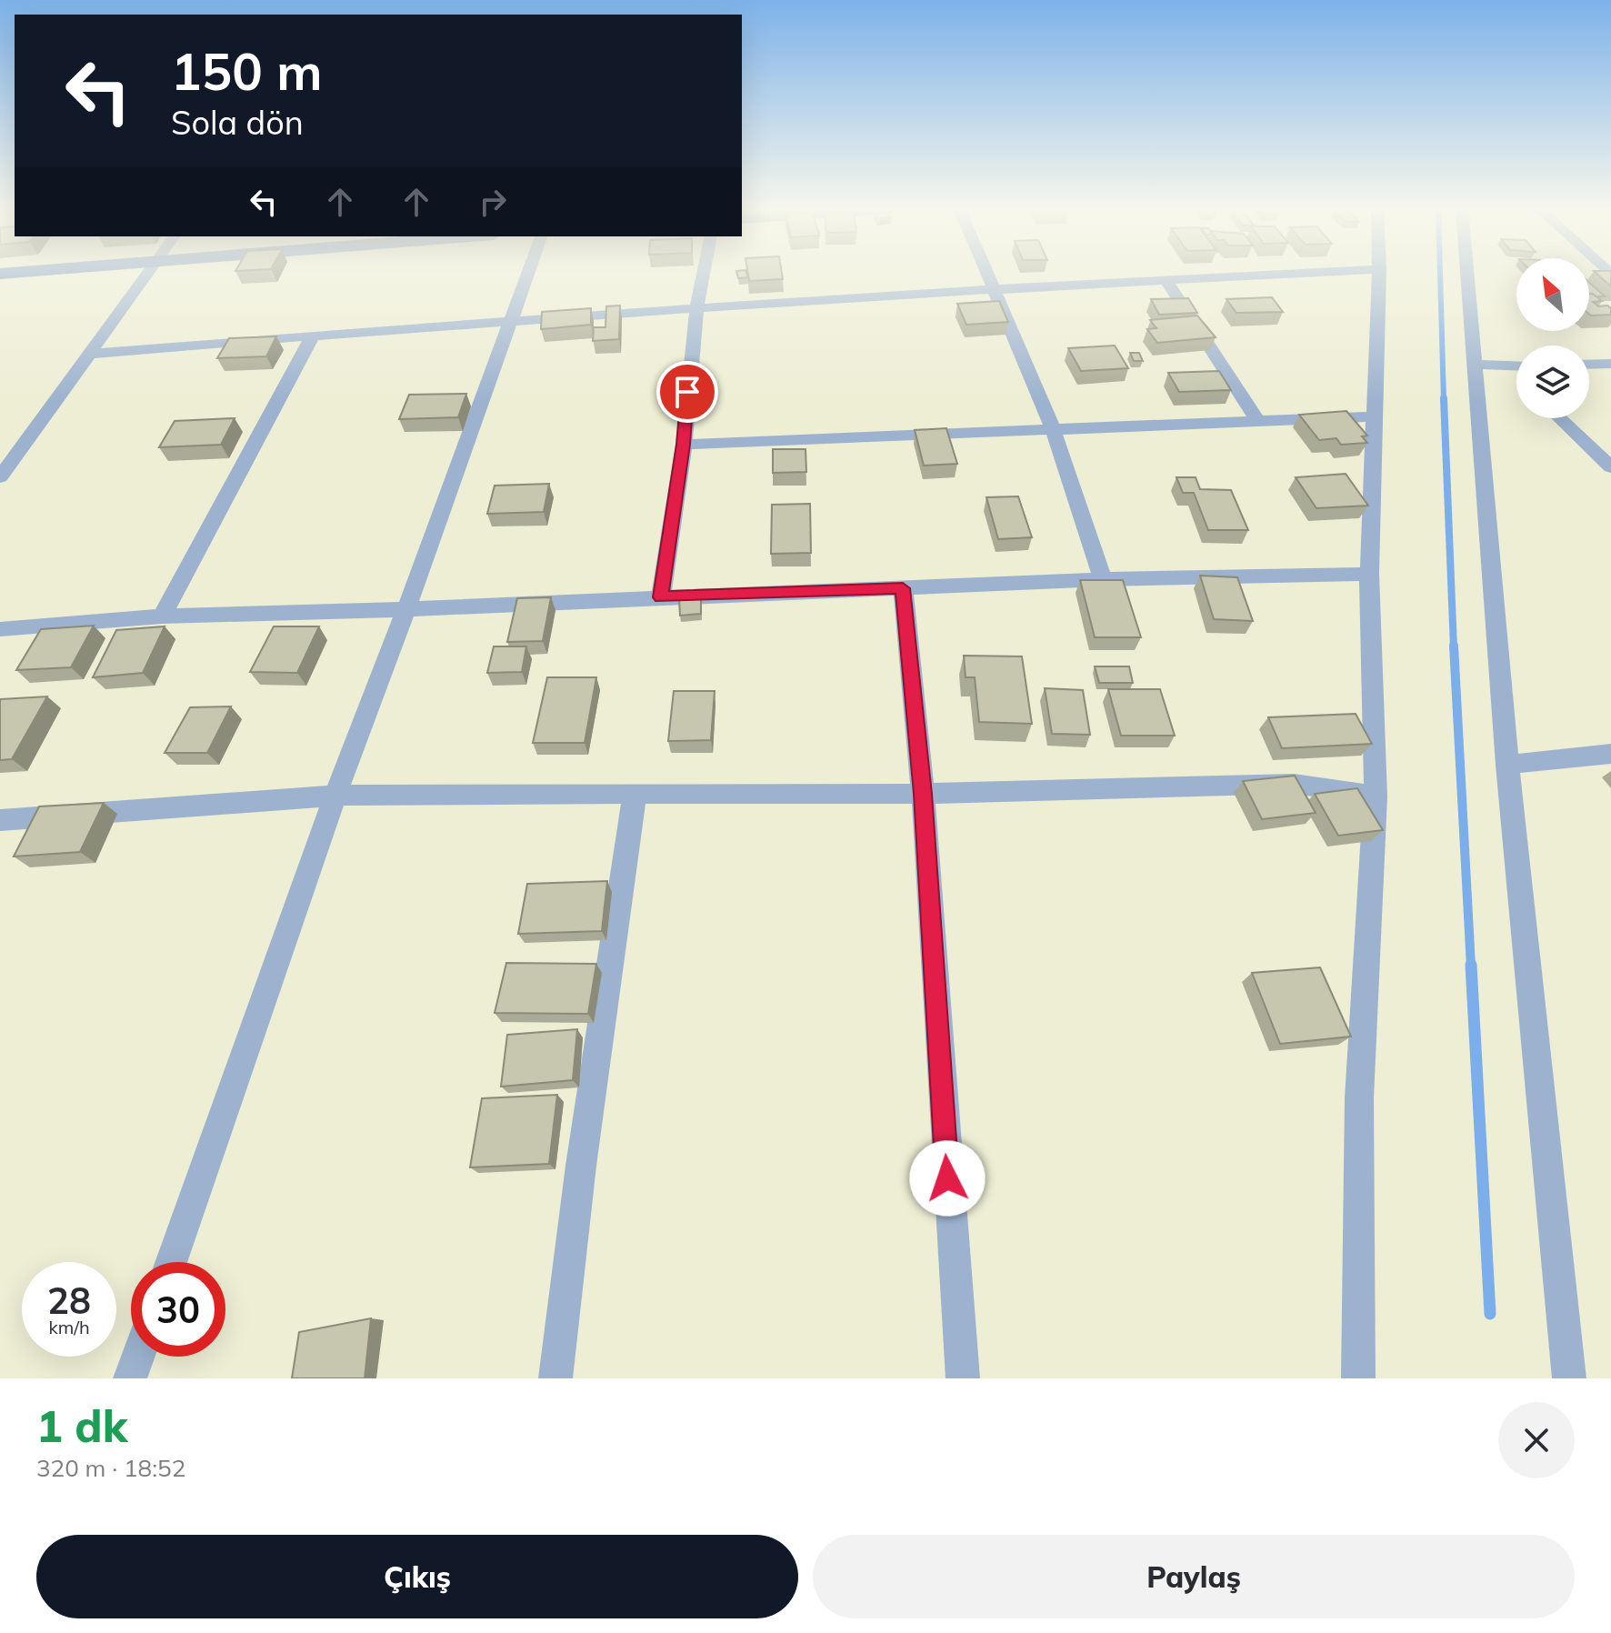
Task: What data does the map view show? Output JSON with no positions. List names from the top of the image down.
{
  "north": "top left",
  "page": {
    "turn": ["150 m", "Sola dön"],
    "speed": "28 km/h",
    "limit": "30",
    "heading": ["1 dk", "320 m · 18:52"],
    "buttons": ["Çıkış", "Paylaş"]
  }
}
